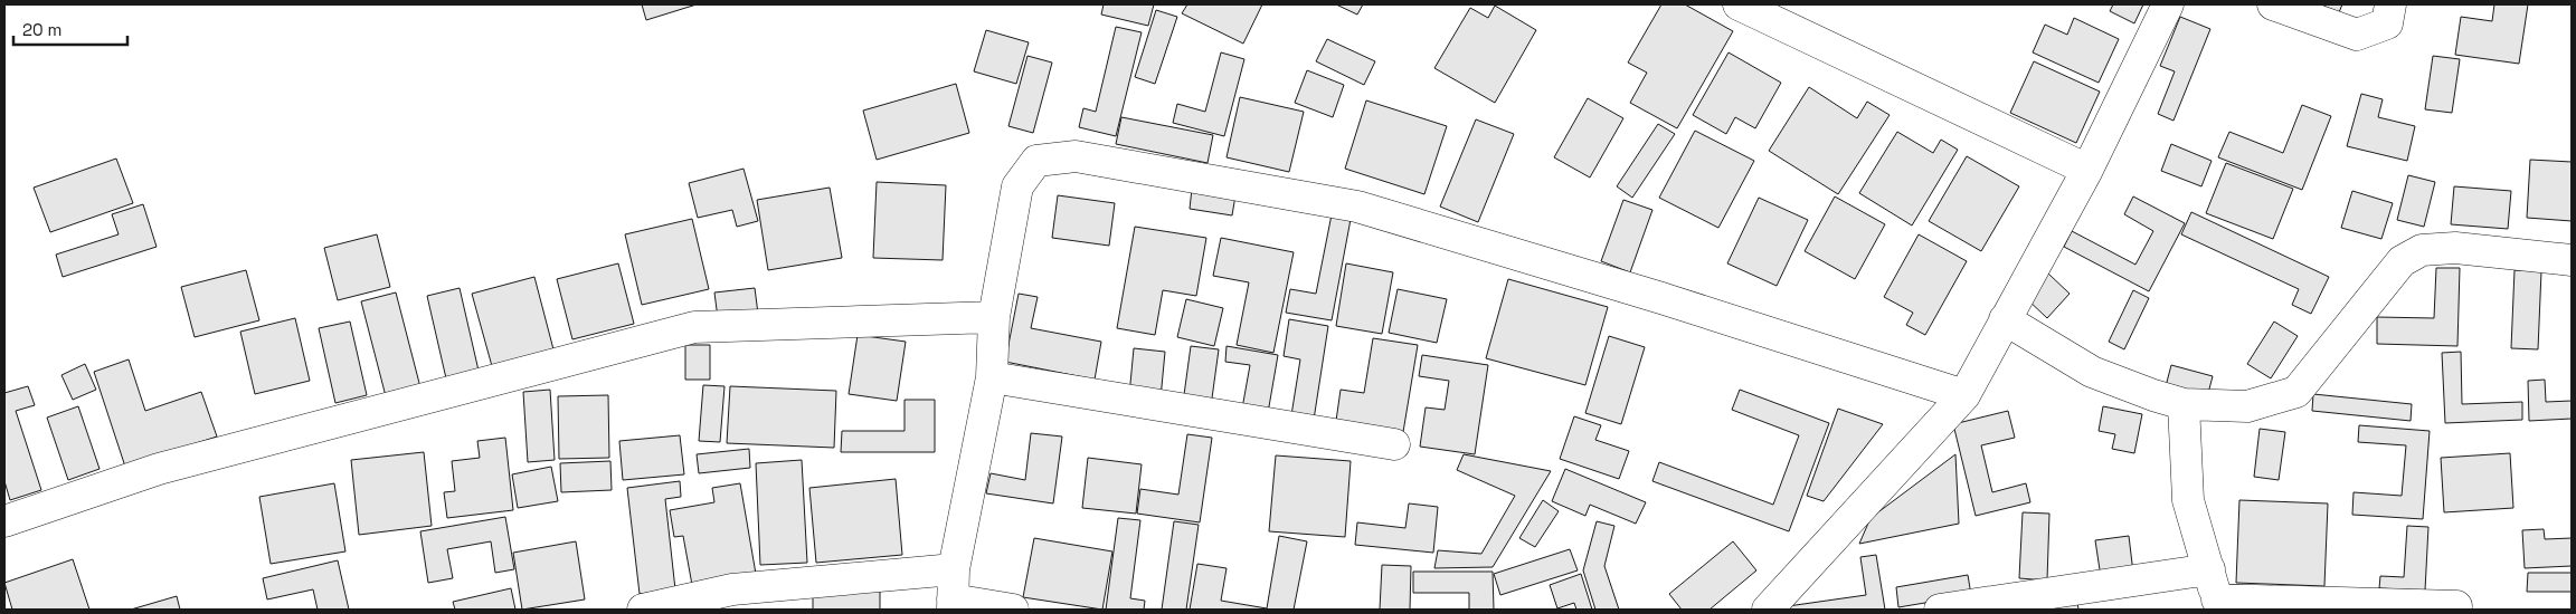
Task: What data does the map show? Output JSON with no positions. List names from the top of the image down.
{
  "scale_bar": "20 m"
}
